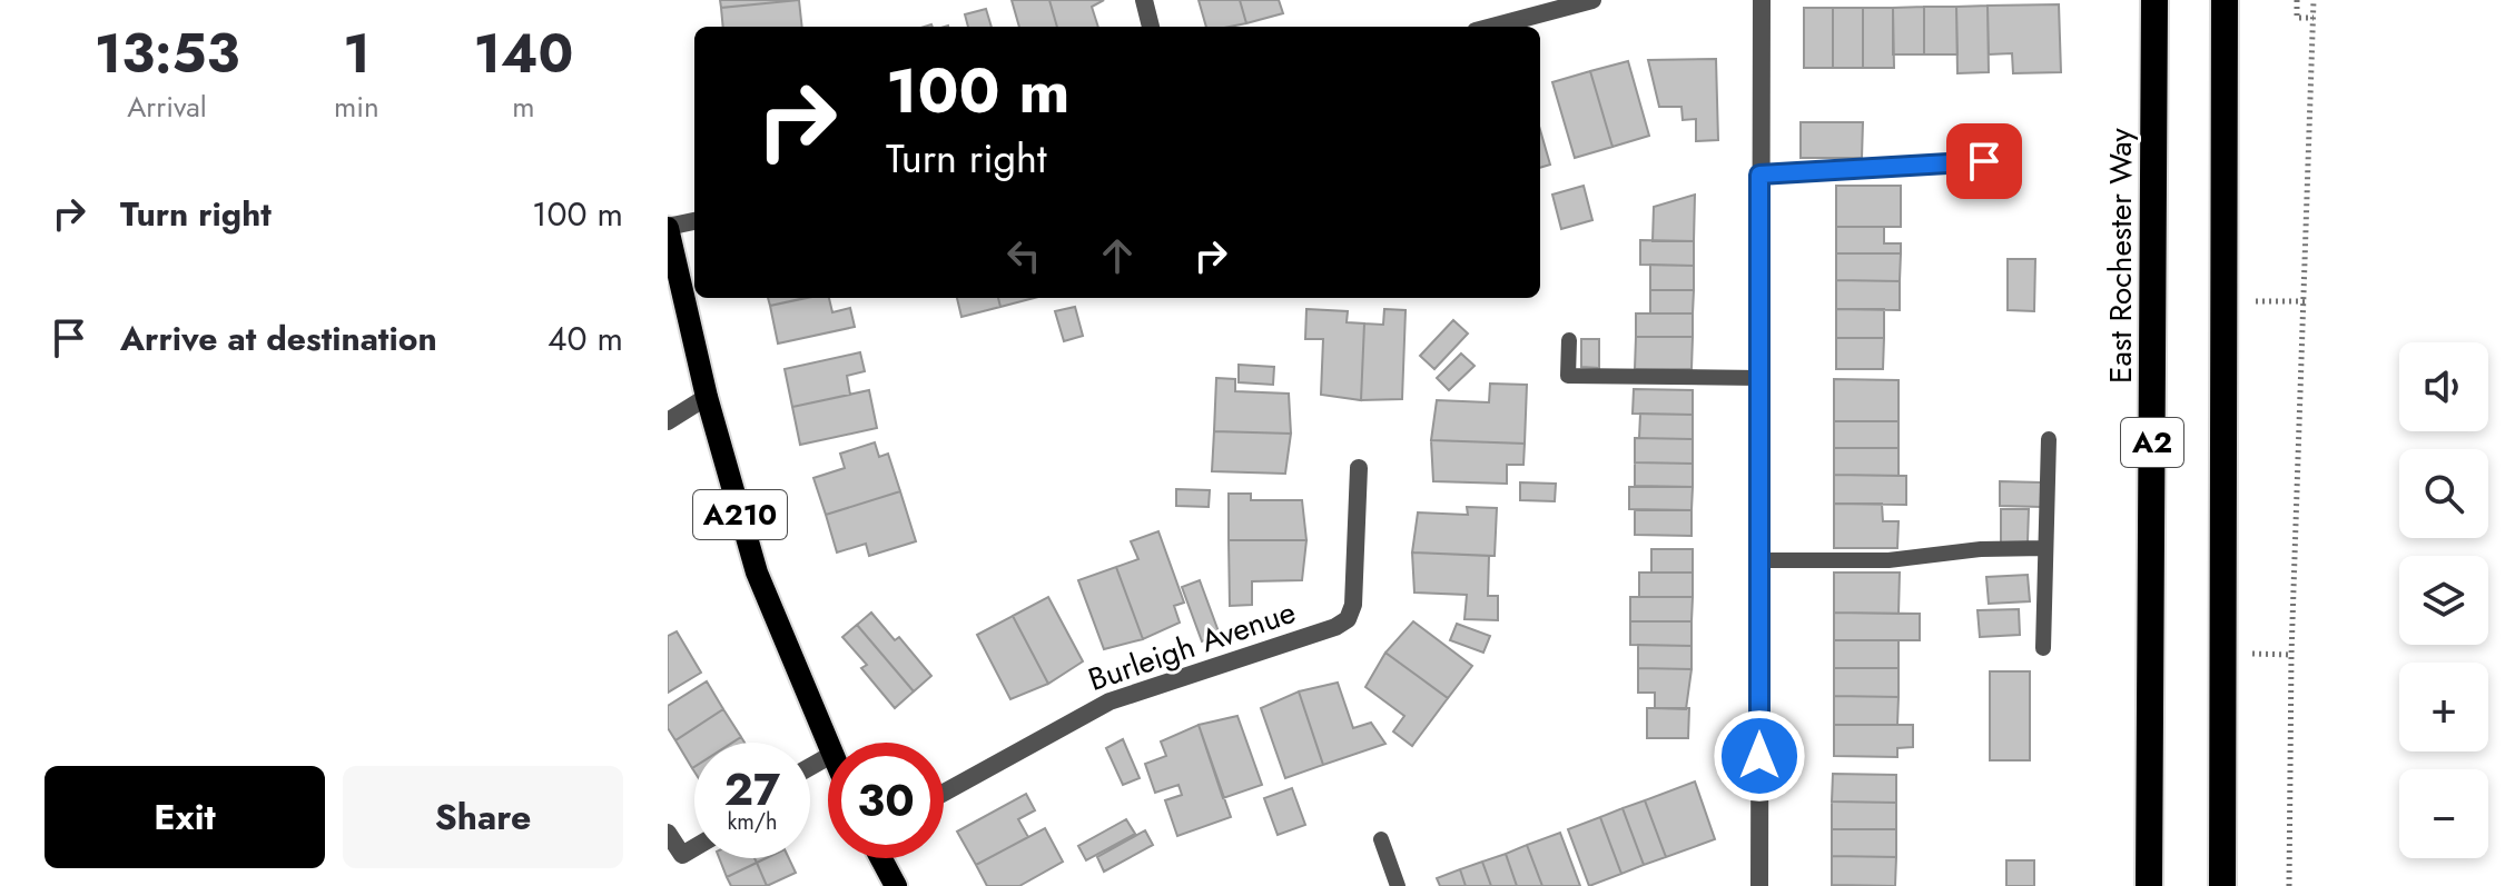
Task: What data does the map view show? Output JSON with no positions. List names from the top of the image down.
{
  "streets": {
    "highway": ["East Rochester Way", "A2"],
    "main road": ["A210"],
    "street": ["Burleigh Avenue"]
  },
  "page": {
    "eta": [
      "13:53",
      "Arrival",
      "1",
      "min",
      "140",
      "m"
    ],
    "turn": ["100 m", "Turn right"],
    "list": [
      {
        "name": "Turn right",
        "value": "100 m"
      },
      {
        "name": "Arrive at destination",
        "value": "40 m"
      }
    ],
    "map_buttons": ["+", "−"],
    "speed": "27 km/h",
    "limit": "30",
    "buttons": ["Exit", "Share"]
  }
}
